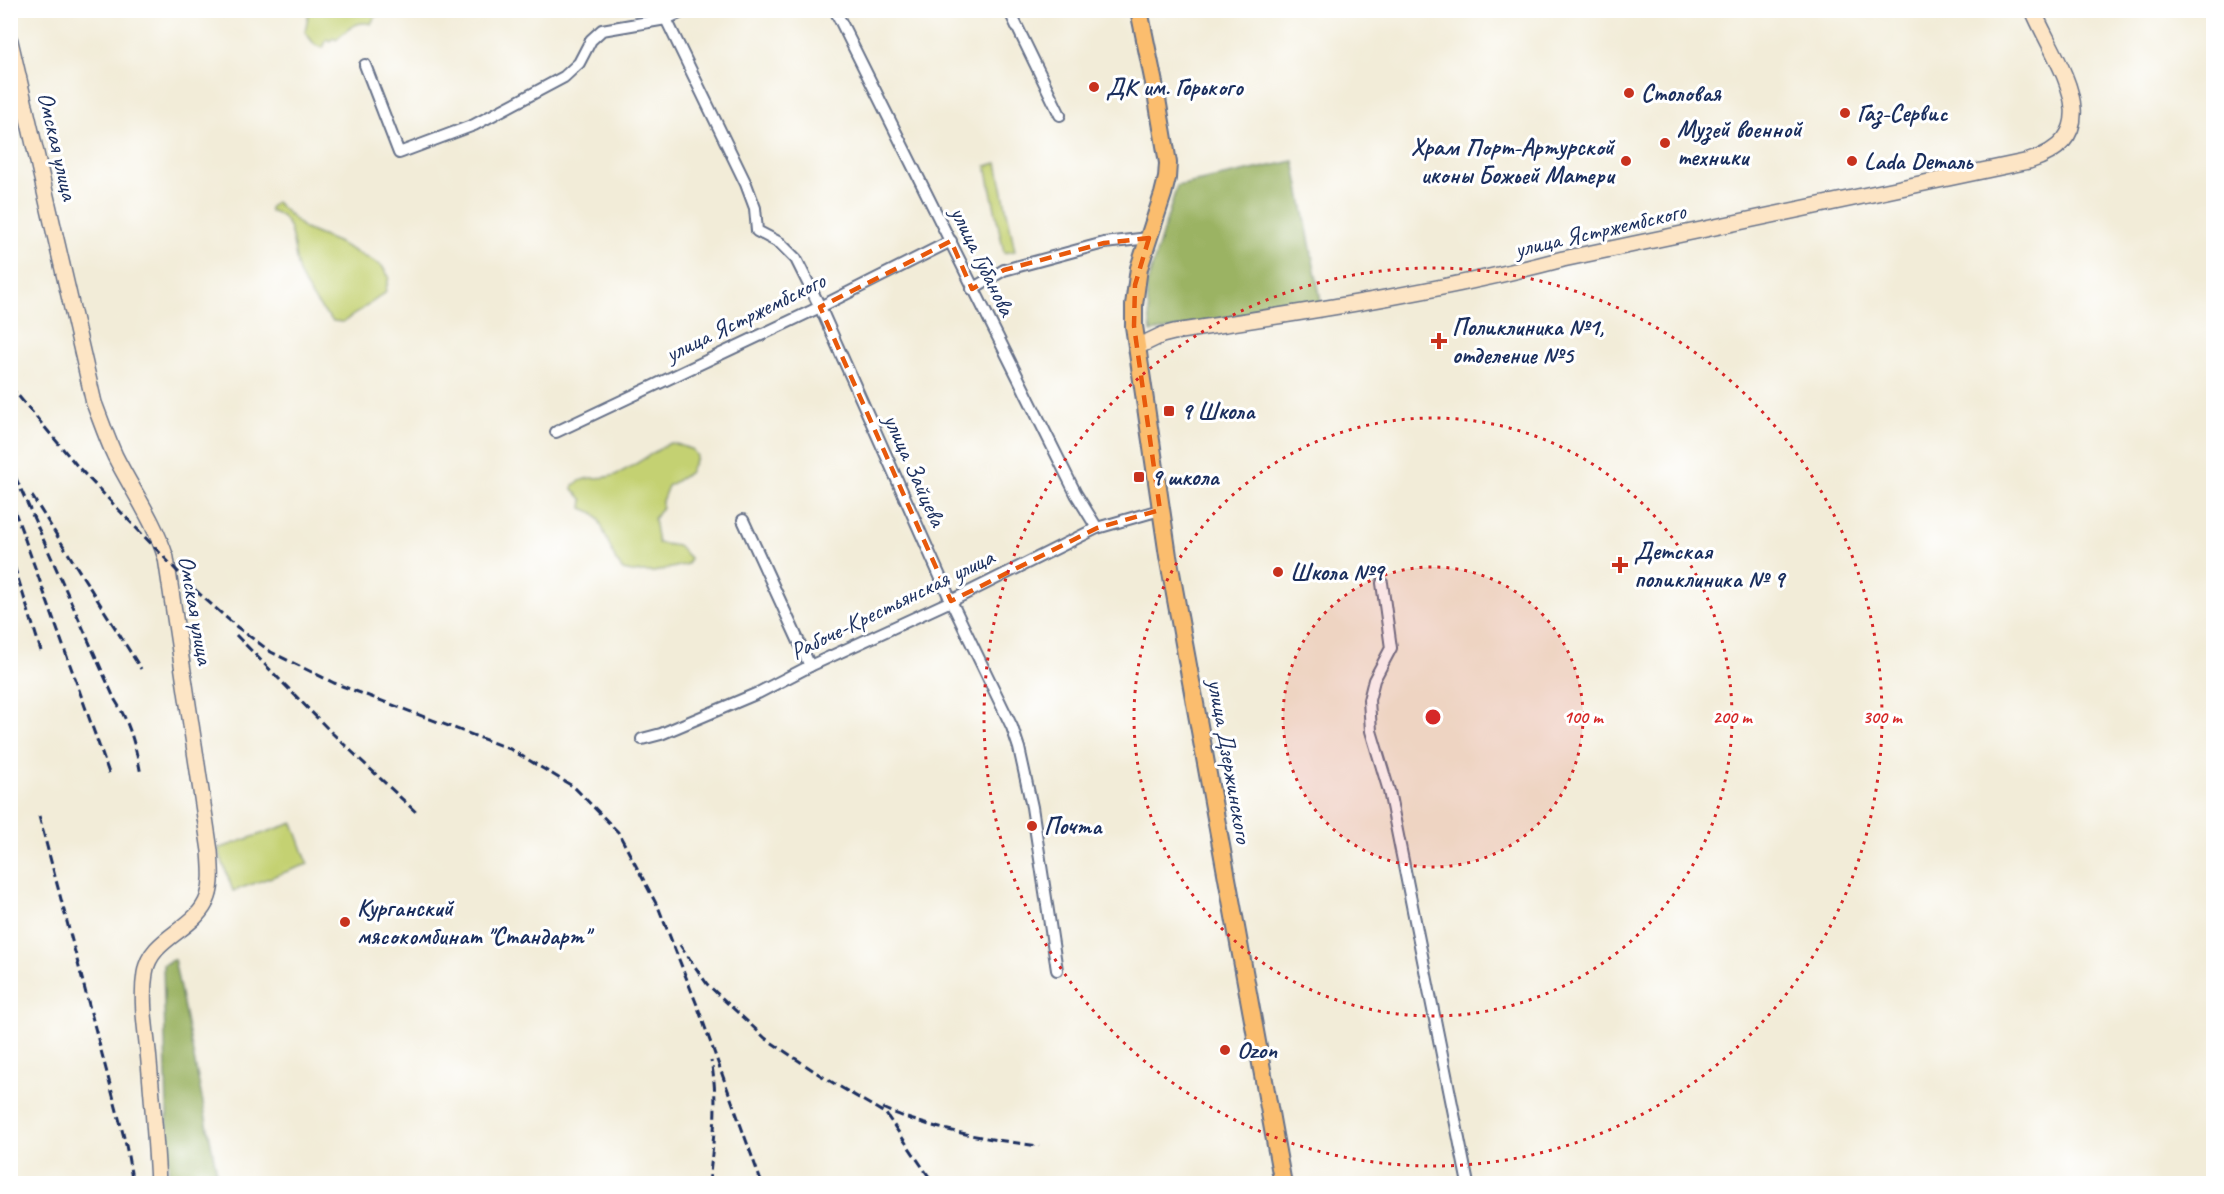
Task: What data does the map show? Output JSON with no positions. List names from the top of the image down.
{
  "streets": {
    "main road": ["Омская улица", "улица Ястржембского", "улица Дзержинского"],
    "street": ["улица Губанова", "улица Зайцева", "Рабоче-Крестьянская улица"]
  },
  "crossings": [
    ["улица Ястржембского", "улица Губанова"],
    ["улица Ястржембского", "улица Зайцева"],
    ["улица Ястржембского", "улица Дзержинского"],
    ["улица Губанова", "Рабоче-Крестьянская улица"],
    ["улица Зайцева", "Рабоче-Крестьянская улица"],
    ["Рабоче-Крестьянская улица", "улица Дзержинского"]
  ],
  "places": {
    "other": [
      "ДК им. Горького",
      "Столовая",
      "Газ-Сервис",
      "Музей военной техники",
      "Храм Порт-Артурской иконы Божьей Матери",
      "Lada Dеталь",
      "Школа №9",
      "Почта",
      "Курганский мясокомбинат \"Стандарт\"",
      "Ozon"
    ],
    "health": ["Поликлиника №1, отделение №5", "Детская поликлиника № 9"],
    "transit": ["9 Школа", "9 школа"]
  },
  "rings": ["100 m", "200 m", "300 m"]
}
